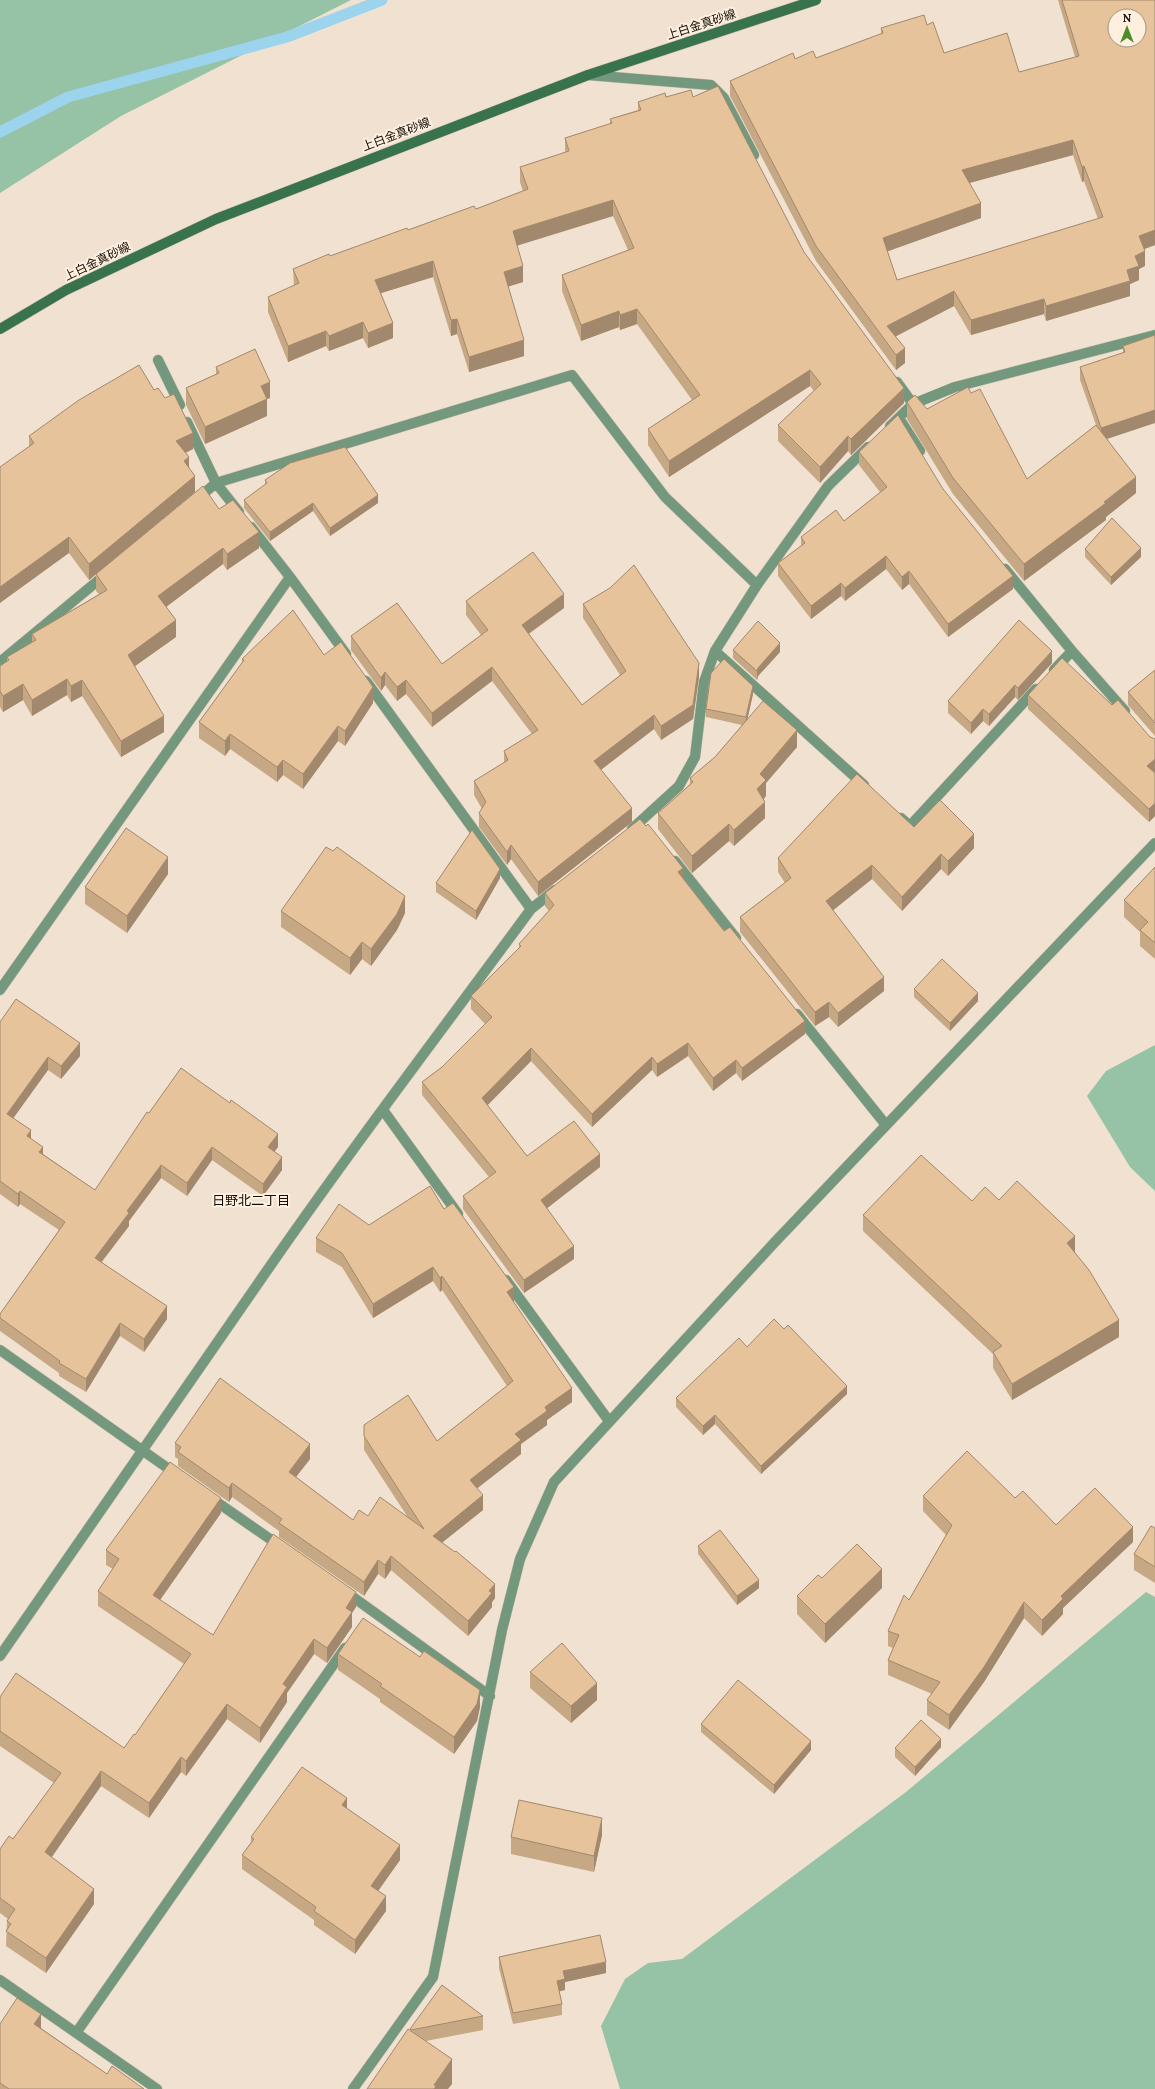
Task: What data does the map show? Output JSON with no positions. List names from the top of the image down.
{
  "streets": {
    "main road": ["上白金真砂線"]
  },
  "districts": ["日野北二丁目"],
  "north": "top"
}
